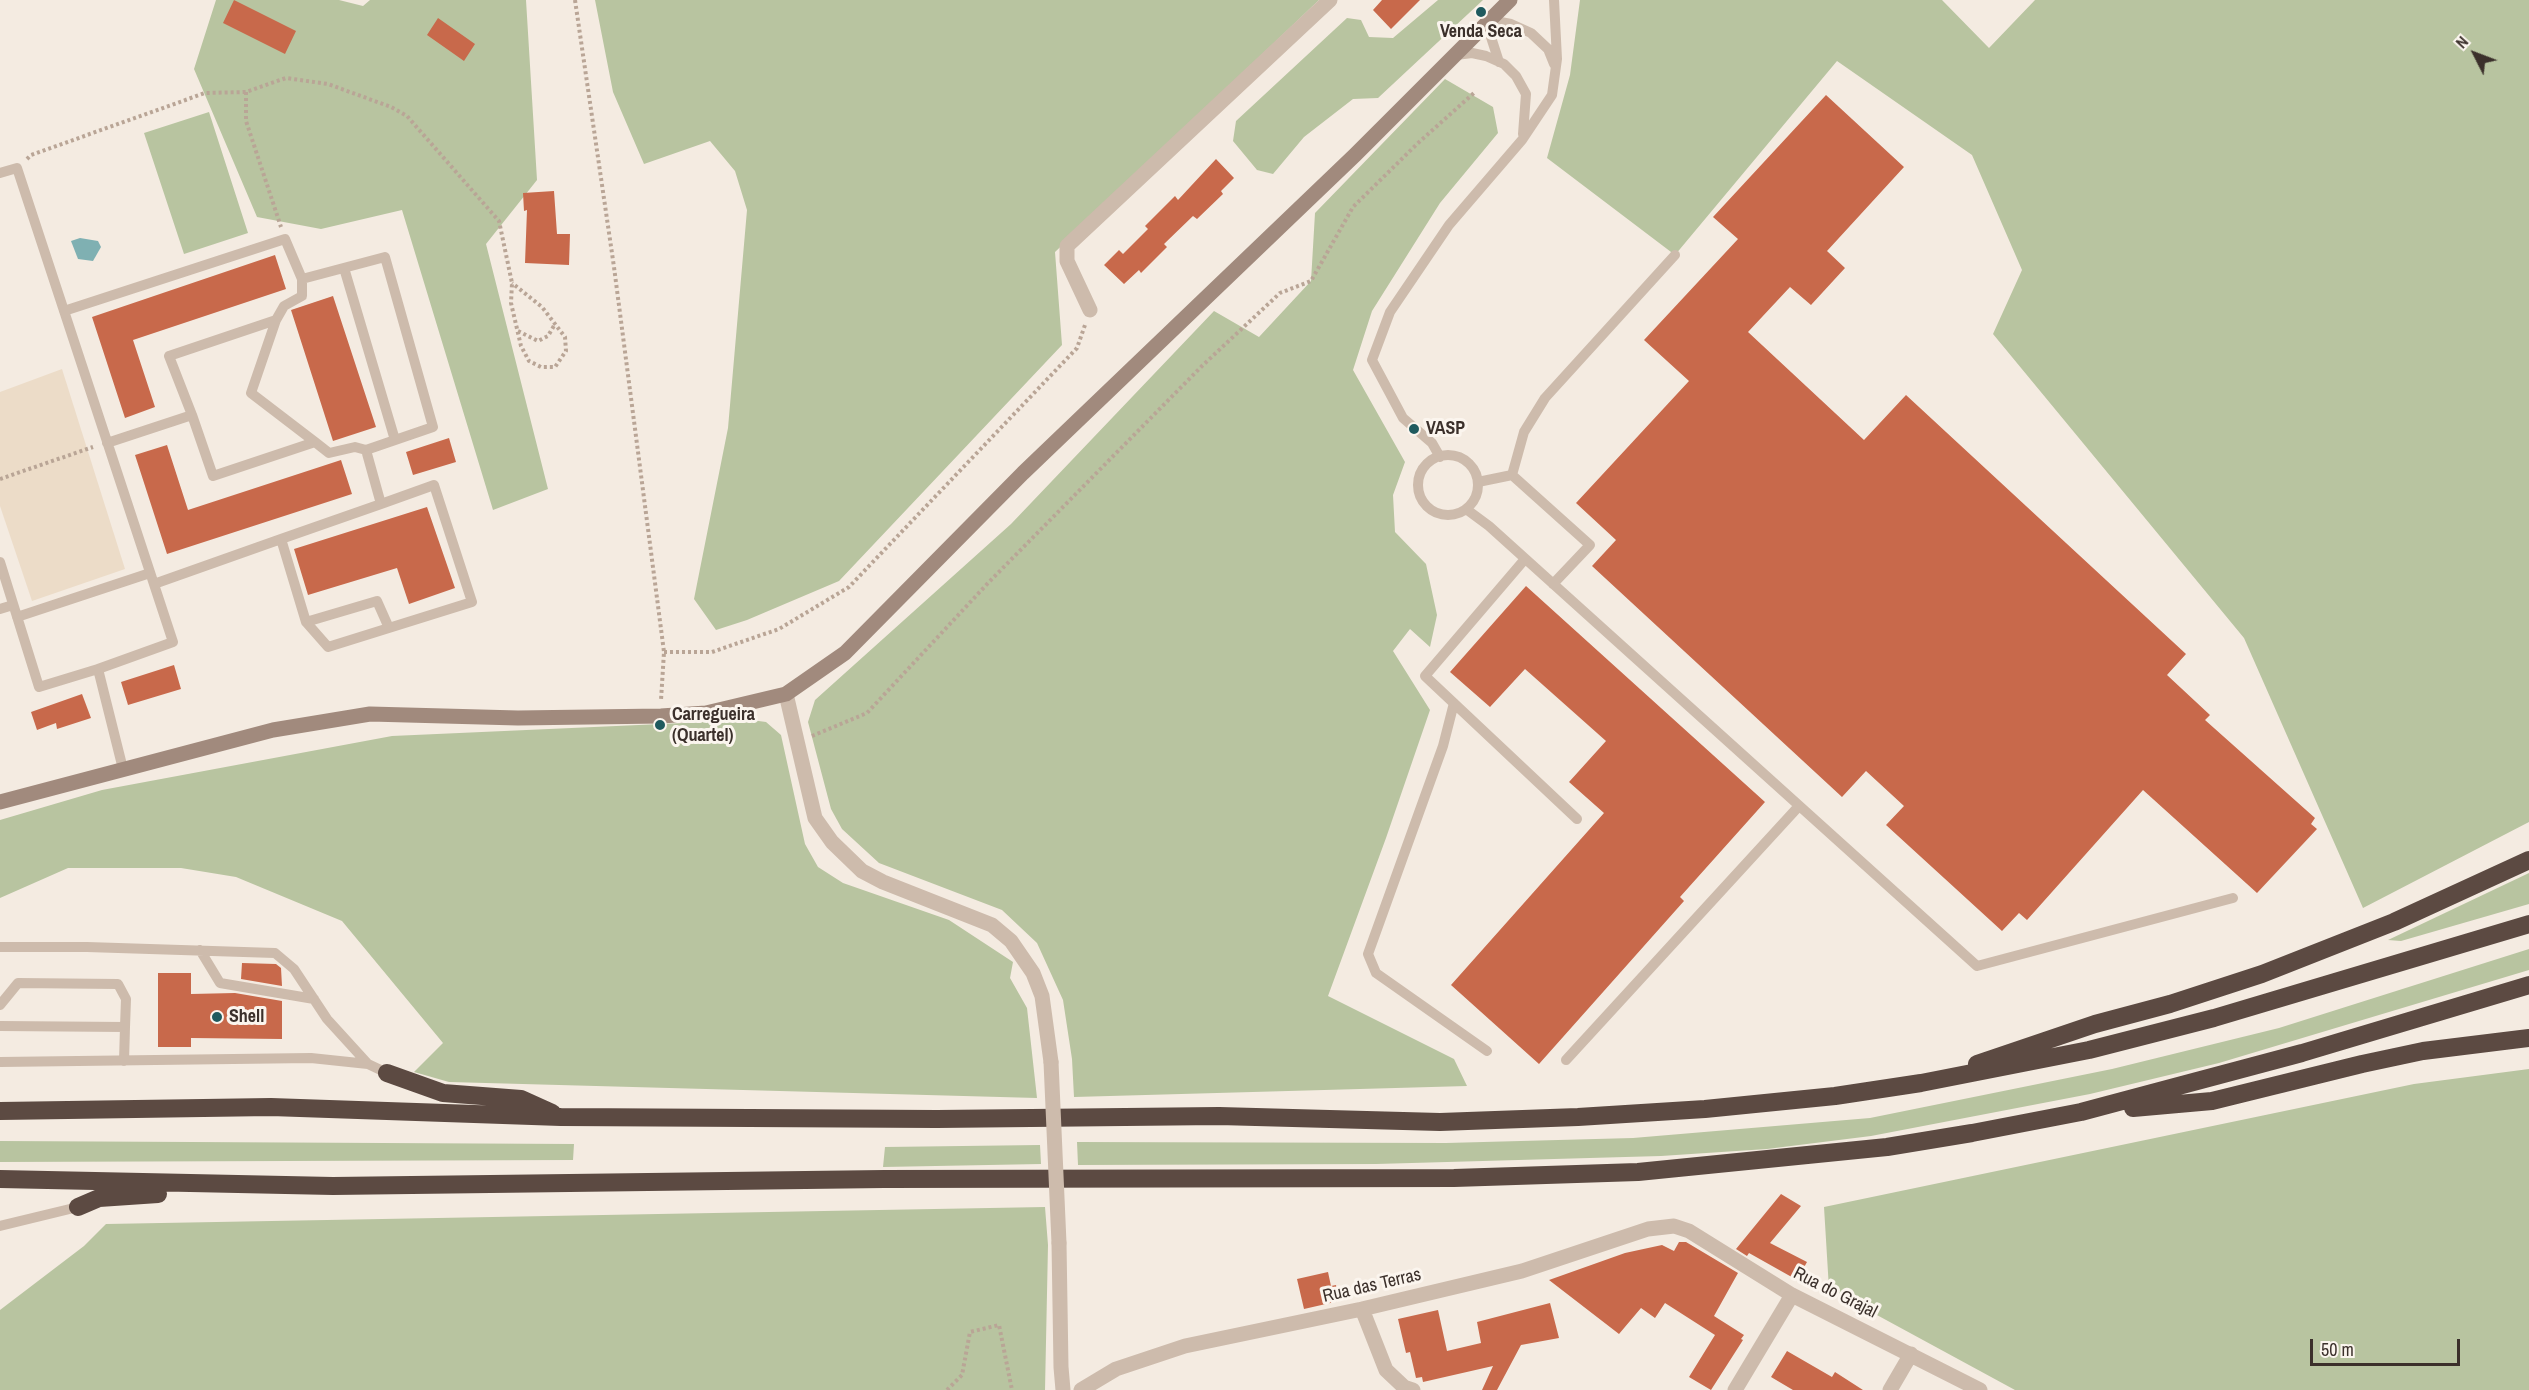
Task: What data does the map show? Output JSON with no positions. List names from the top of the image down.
{
  "streets": {
    "street": ["Rua das Terras", "Rua do Grajal"]
  },
  "crossings": [
    ["Rua das Terras", "Rua do Grajal"]
  ],
  "places": [
    "Venda Seca",
    "VASP",
    "Carregueira (Quartel)",
    "Shell"
  ],
  "scale_bar": "50 m",
  "north": "top left"
}
